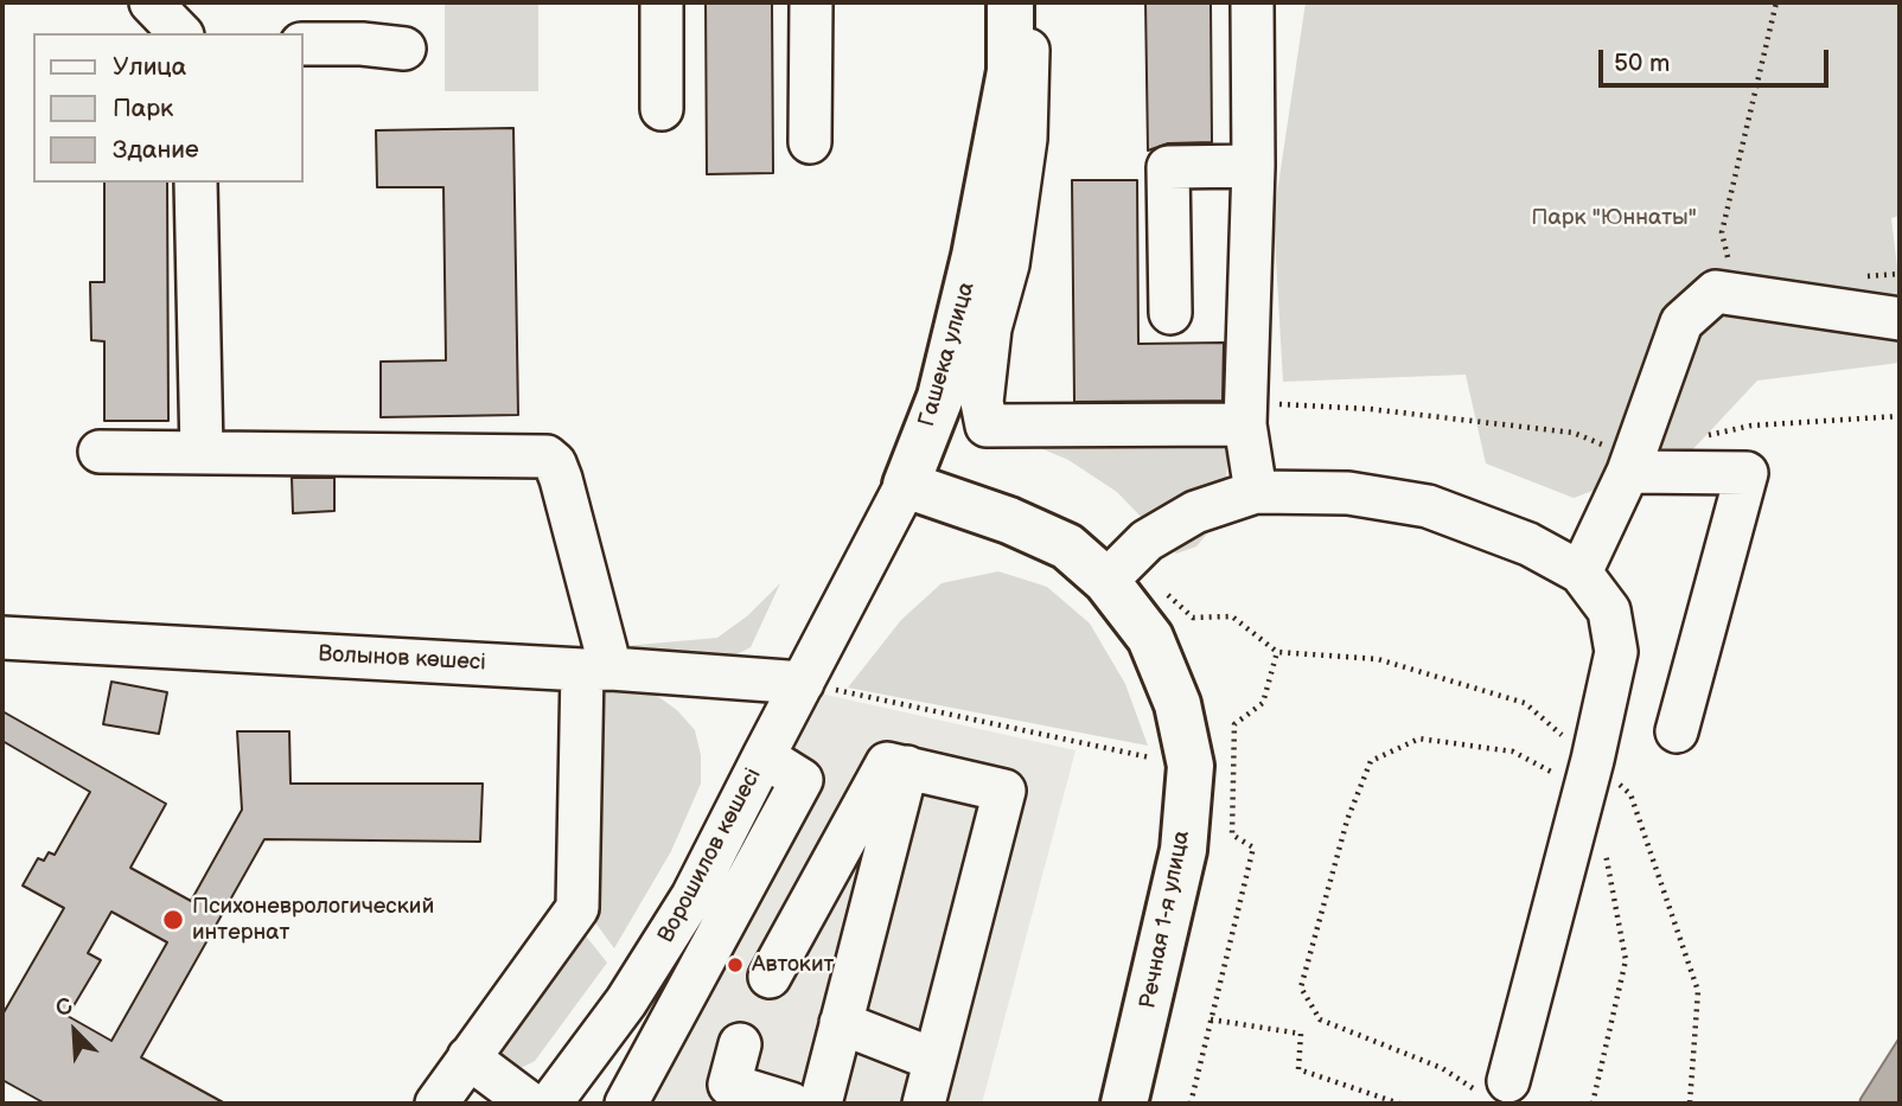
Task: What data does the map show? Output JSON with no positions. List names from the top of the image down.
{
  "streets": {
    "main road": ["Гашека улица", "Речная 1-я улица"],
    "street": ["Волынов көшесі", "Ворошилов көшесі"]
  },
  "crossings": [
    ["Гашека улица", "Волынов көшесі"],
    ["Гашека улица", "Ворошилов көшесі"],
    ["Гашека улица", "Речная 1-я улица"],
    ["Волынов көшесі", "Ворошилов көшесі"]
  ],
  "parks": ["Парк \"Юннаты\""],
  "places": ["Психоневрологический интернат", "Автокит"],
  "legend": ["Улица", "Парк", "Здание"],
  "scale_bar": "50 m",
  "north": "top left"
}
